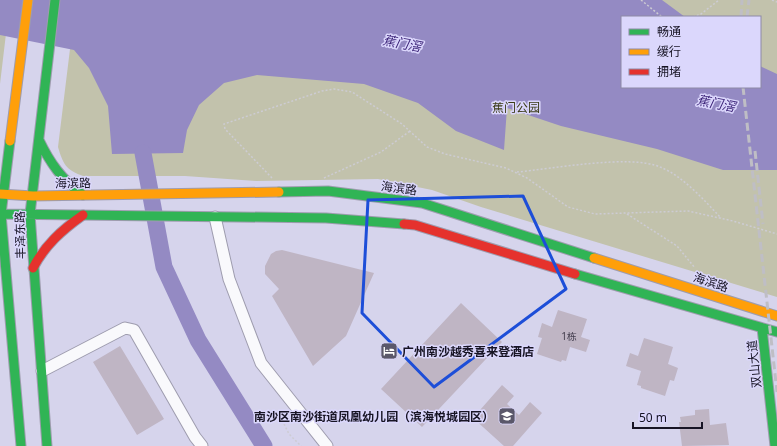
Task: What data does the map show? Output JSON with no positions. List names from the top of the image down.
{
  "streets": {
    "street": ["海滨路", "丰泽东路", "双山大道"]
  },
  "crossings": [
    ["海滨路", "丰泽东路"]
  ],
  "water": ["蕉门滘"],
  "parks": ["蕉门公园"],
  "places": {
    "hotel": ["广州南沙越秀喜来登酒店"],
    "school or university": ["南沙区南沙街道凤凰幼儿园（滨海悦城园区）"]
  },
  "house_numbers": ["1栋"],
  "legend": ["畅通", "缓行", "拥堵"],
  "scale_bar": "50 m"
}
